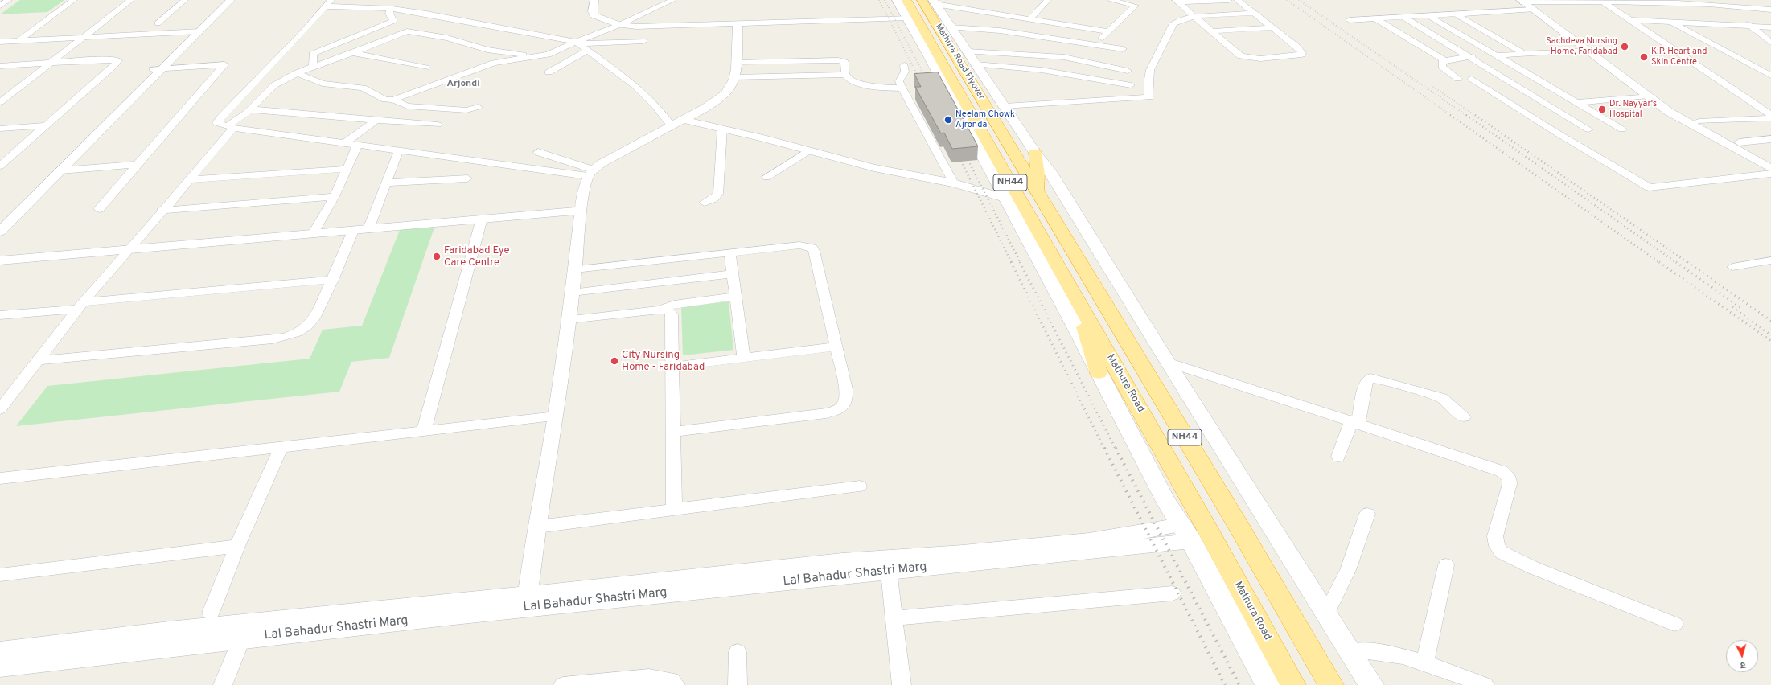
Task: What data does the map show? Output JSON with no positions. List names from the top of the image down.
{
  "streets": {
    "highway": ["Mathura Road Flyover", "NH44", "Mathura Road"],
    "street": ["Lal Bahadur Shastri Marg"]
  },
  "crossings": [
    ["Mathura Road Flyover", "NH44"],
    ["Mathura Road Flyover", "Mathura Road"]
  ],
  "districts": ["Arjondi"],
  "places": [
    "Sachdeva Nursing Home, Faridabad",
    "K.P. Heart and Skin Centre",
    "Dr. Nayyar's Hospital",
    "Neelam Chowk Ajronda",
    "Faridabad Eye Care Centre",
    "City Nursing Home - Faridabad"
  ],
  "north": "bottom"
}
